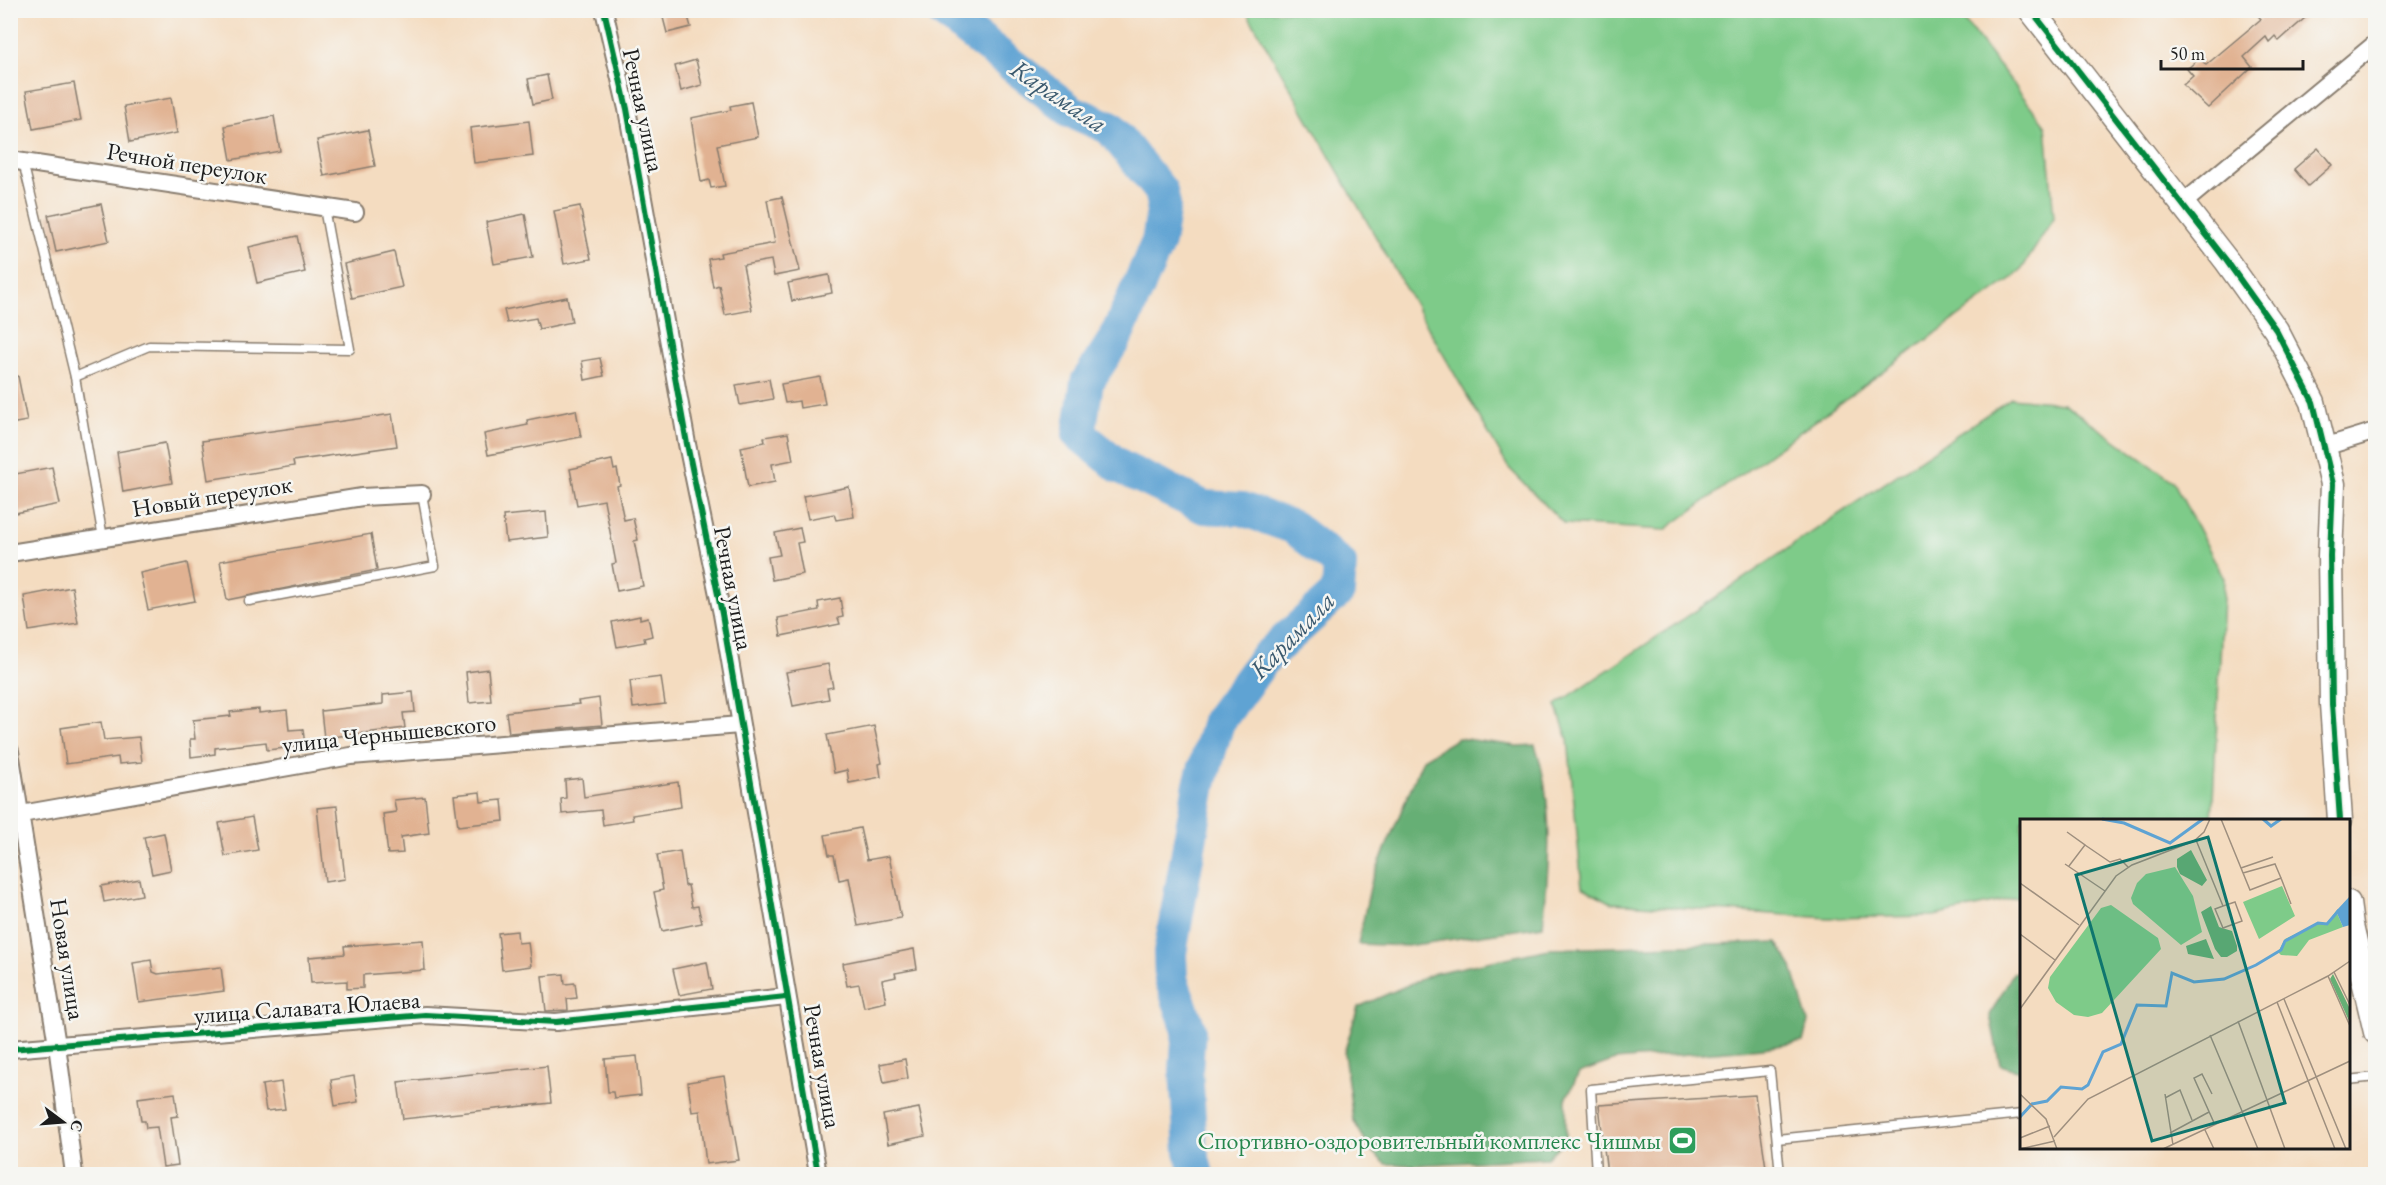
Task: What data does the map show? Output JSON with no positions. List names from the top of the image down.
{
  "streets": {
    "street": [
      "Речная улица",
      "Речной переулок",
      "Новый переулок",
      "улица Чернышевского",
      "Новая улица",
      "улица Салавата Юлаева"
    ]
  },
  "crossings": [
    ["Речная улица", "улица Чернышевского"],
    ["Речная улица", "улица Салавата Юлаева"],
    ["улица Чернышевского", "Новая улица"],
    ["Новая улица", "улица Салавата Юлаева"]
  ],
  "water": ["Карамала"],
  "places": {
    "sports": ["Спортивно-оздоровительный комплекс Чишмы"]
  },
  "scale_bar": "50 m",
  "north": "right"
}
